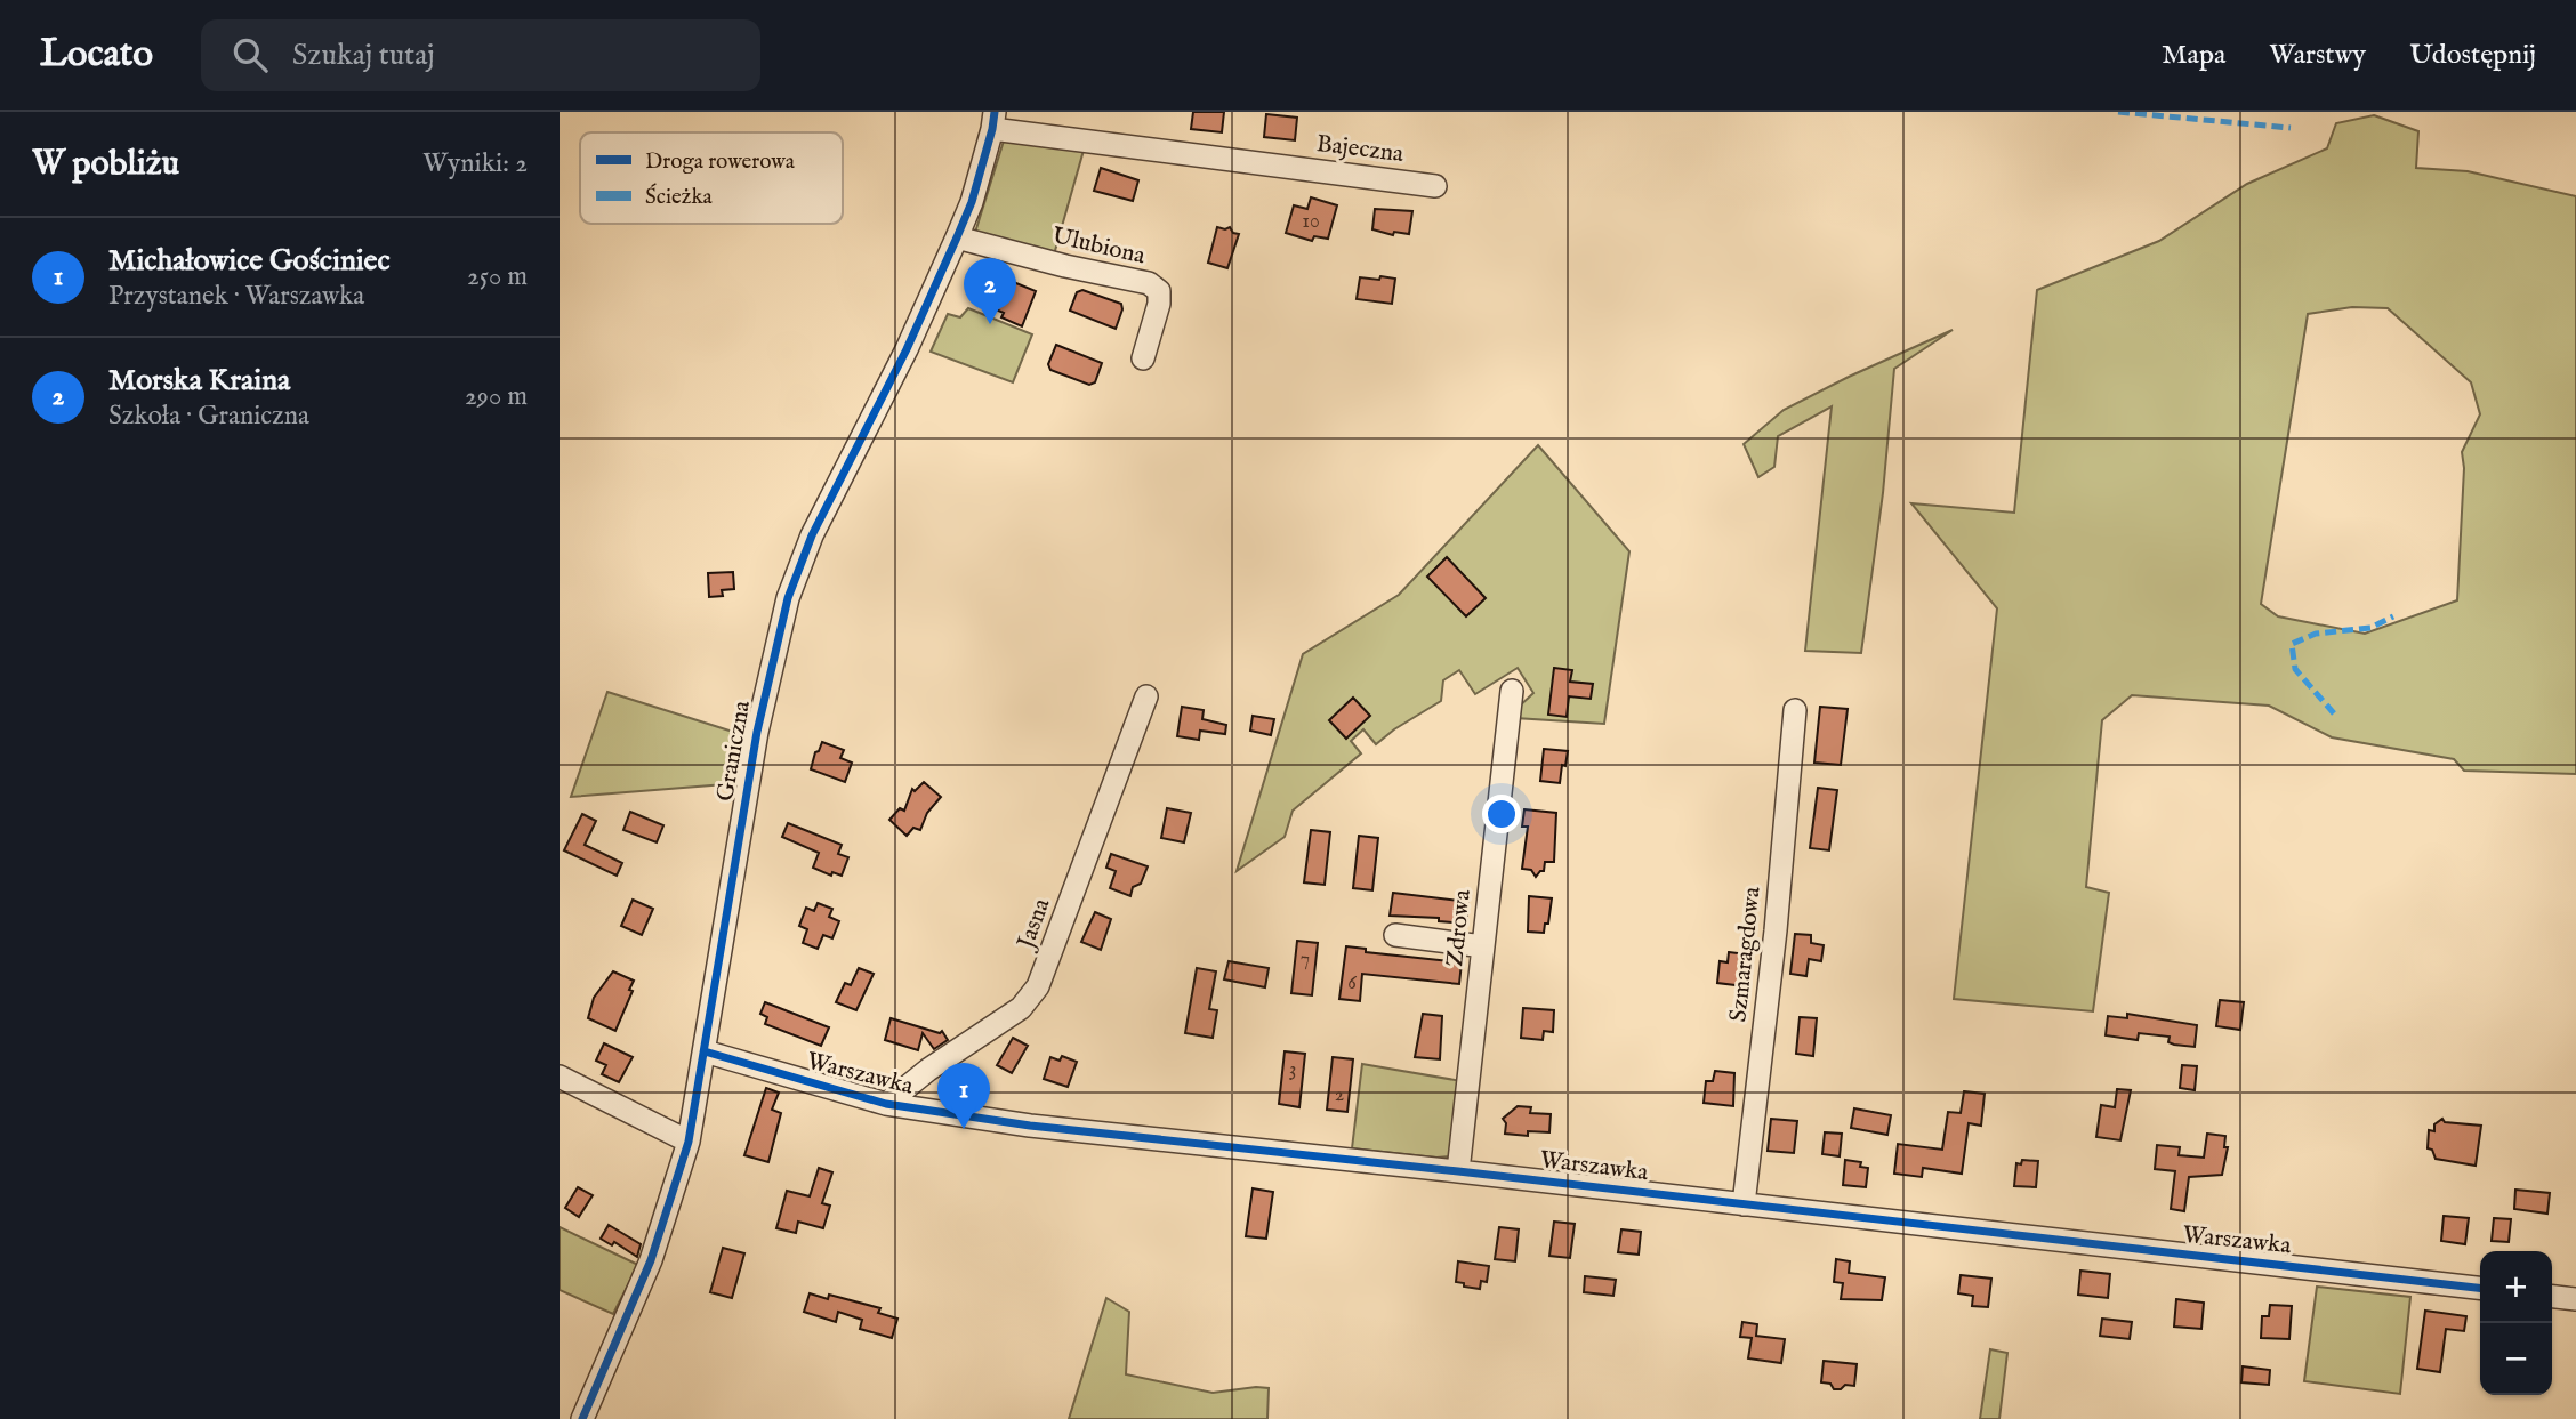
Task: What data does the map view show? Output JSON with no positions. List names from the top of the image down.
{
  "streets": {
    "street": [
      "Bajeczna",
      "Ulubiona",
      "Graniczna",
      "Jasna",
      "Zdrowa",
      "Szmaragdowa",
      "Warszawka"
    ]
  },
  "crossings": [
    ["Bajeczna", "Graniczna"],
    ["Ulubiona", "Graniczna"],
    ["Graniczna", "Warszawka"],
    ["Jasna", "Warszawka"],
    ["Zdrowa", "Warszawka"],
    ["Szmaragdowa", "Warszawka"]
  ],
  "house_numbers": [
    "10",
    "7",
    "6",
    "3",
    "2"
  ],
  "legend": ["Droga rowerowa", "Ścieżka"],
  "page": {
    "header": "Locato",
    "search": "Szukaj tutaj",
    "nav": ["Mapa", "Warstwy", "Udostępnij"],
    "heading": ["W pobliżu", "Wyniki: 2"],
    "list": [
      {
        "mark": "1",
        "name": "Michałowice Gościniec",
        "note": "Przystanek · Warszawka",
        "value": "250 m"
      },
      {
        "mark": "2",
        "name": "Morska Kraina",
        "note": "Szkoła · Graniczna",
        "value": "290 m"
      }
    ],
    "pins": ["2", "1"],
    "map_buttons": ["+", "−"]
  }
}
